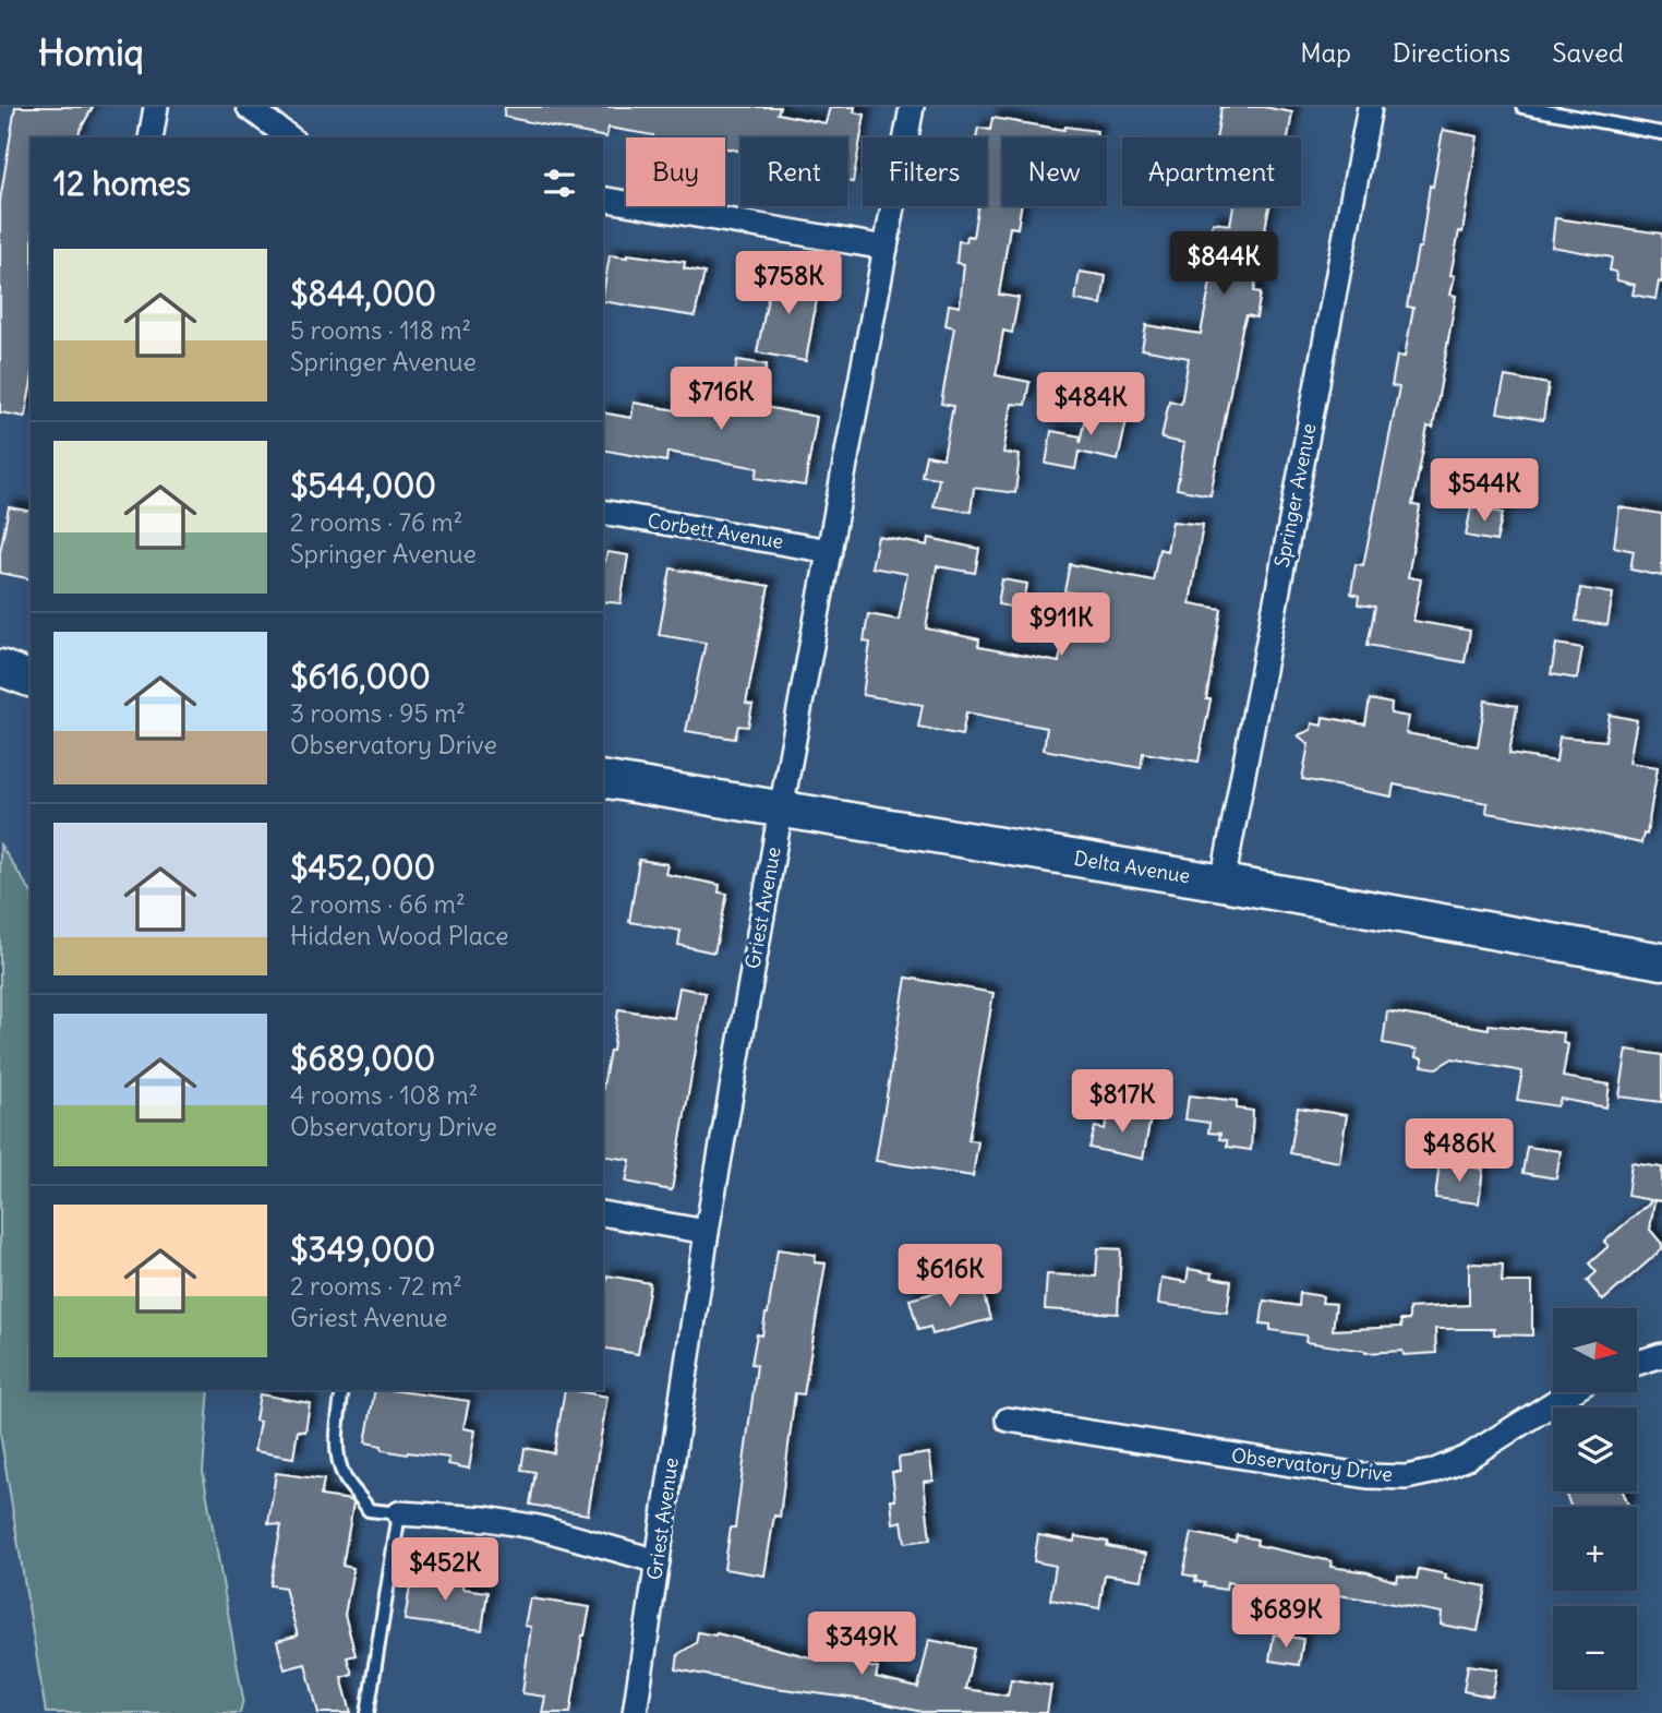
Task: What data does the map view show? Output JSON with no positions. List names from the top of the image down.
{
  "streets": {
    "street": [
      "Springer Avenue",
      "Corbett Avenue",
      "Delta Avenue",
      "Griest Avenue",
      "Observatory Drive"
    ]
  },
  "crossings": [
    ["Springer Avenue", "Delta Avenue"],
    ["Corbett Avenue", "Griest Avenue"],
    ["Delta Avenue", "Griest Avenue"]
  ],
  "north": "right",
  "page": {
    "header": "Homiq",
    "nav": ["Map", "Directions", "Saved"],
    "chip": [
      "Buy",
      "Rent",
      "Filters",
      "New",
      "Apartment"
    ],
    "heading": "12 homes",
    "list": [
      {
        "name": "$844,000",
        "note": "5 rooms · 118 m² · Springer Avenue"
      },
      {
        "name": "$544,000",
        "note": "2 rooms · 76 m² · Springer Avenue"
      },
      {
        "name": "$616,000",
        "note": "3 rooms · 95 m² · Observatory Drive"
      },
      {
        "name": "$452,000",
        "note": "2 rooms · 66 m² · Hidden Wood Place"
      },
      {
        "name": "$689,000",
        "note": "4 rooms · 108 m² · Observatory Drive"
      },
      {
        "name": "$349,000",
        "note": "2 rooms · 72 m² · Griest Avenue"
      }
    ],
    "price": [
      "$844K",
      "$758K",
      "$716K",
      "$484K",
      "$544K",
      "$911K",
      "$817K",
      "$486K",
      "$616K",
      "$452K",
      "$689K",
      "$349K"
    ],
    "map_buttons": ["+", "−"]
  }
}
